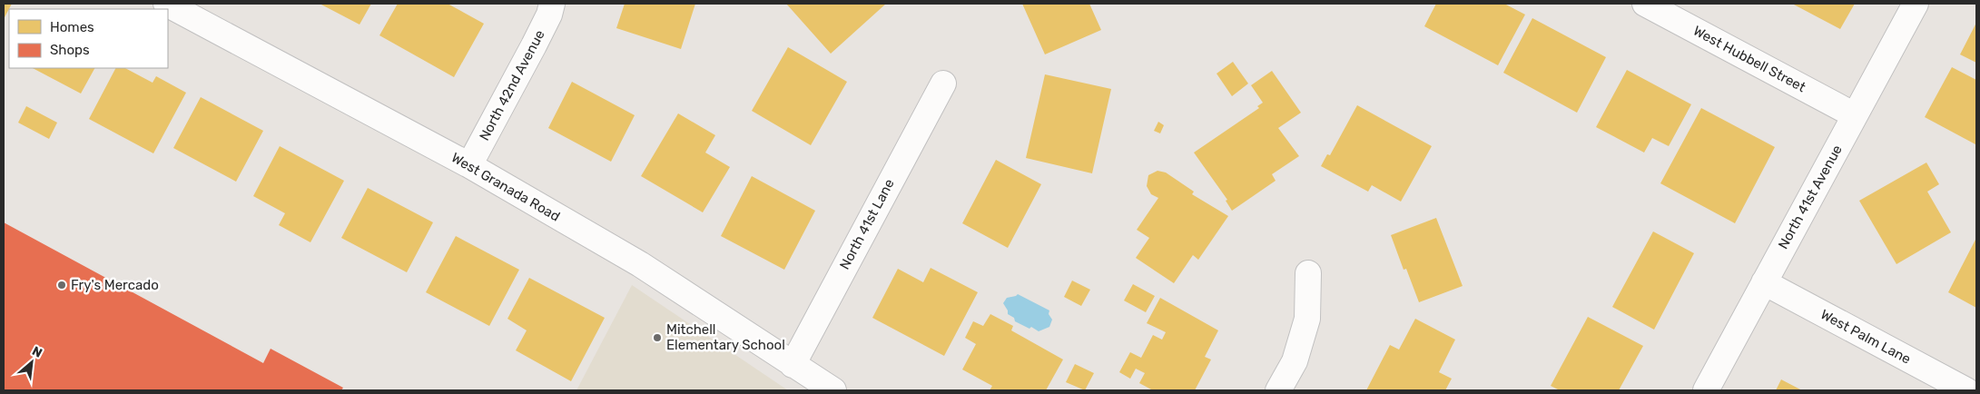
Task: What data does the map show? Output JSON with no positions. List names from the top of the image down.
{
  "streets": {
    "street": [
      "West Hubbell Street",
      "North 42nd Avenue",
      "West Granada Road",
      "North 41st Avenue",
      "North 41st Lane",
      "West Palm Lane"
    ]
  },
  "crossings": [
    ["West Hubbell Street", "North 41st Avenue"],
    ["North 42nd Avenue", "West Granada Road"],
    ["West Granada Road", "North 41st Lane"],
    ["North 41st Avenue", "West Palm Lane"]
  ],
  "places": ["Fry's Mercado", "Mitchell Elementary School"],
  "legend": ["Homes", "Shops"],
  "north": "top right"
}
